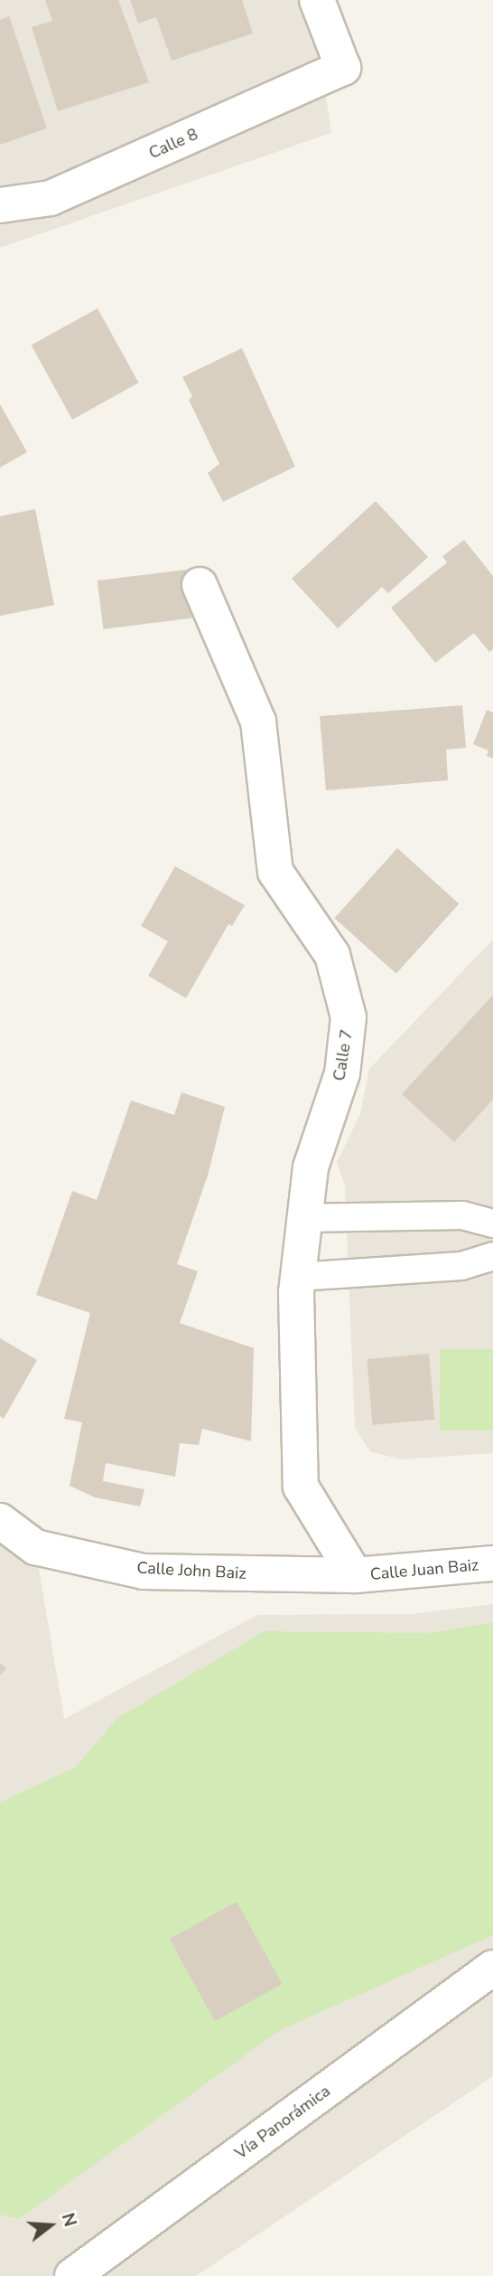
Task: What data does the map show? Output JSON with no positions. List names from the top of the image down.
{
  "streets": {
    "street": [
      "Calle 8",
      "Calle 7",
      "Calle Juan Baiz",
      "Calle John Baiz",
      "Vía Panorámica"
    ]
  },
  "crossings": [
    ["Calle 7", "Calle Juan Baiz"],
    ["Calle 7", "Calle John Baiz"],
    ["Calle Juan Baiz", "Calle John Baiz"]
  ],
  "north": "right"
}
